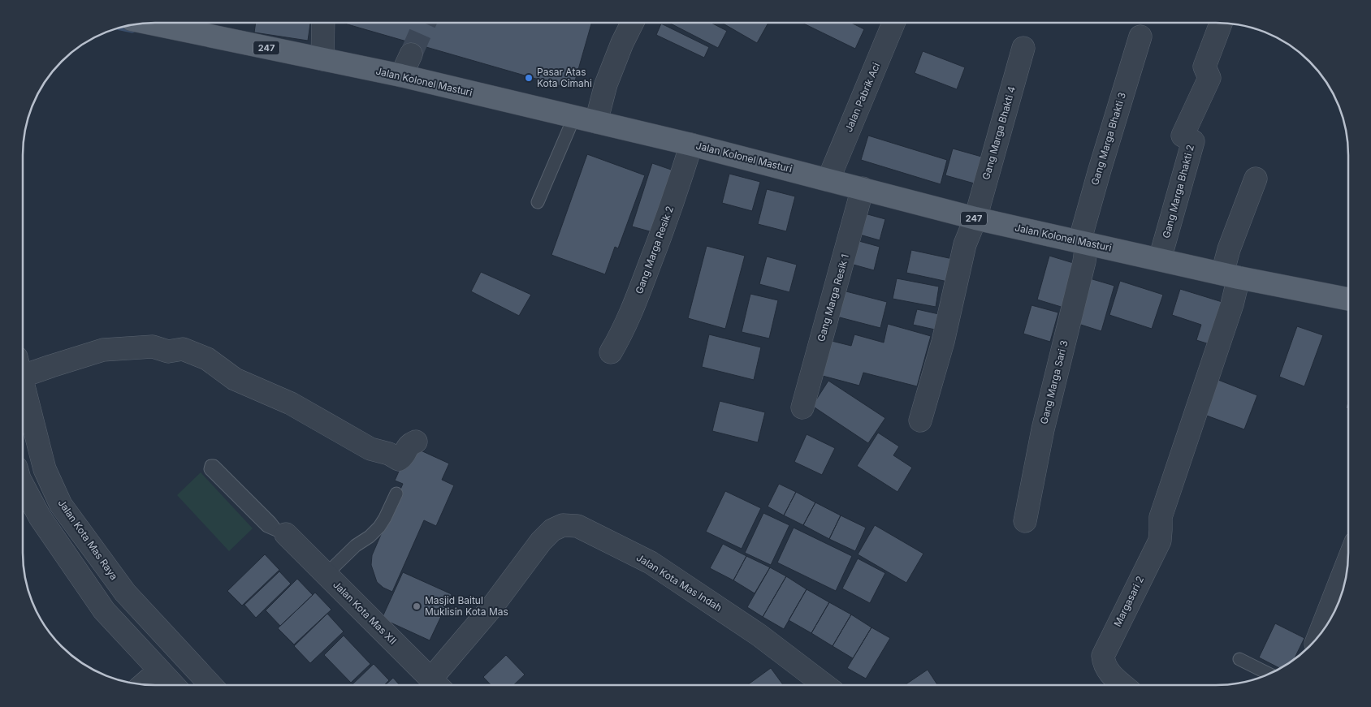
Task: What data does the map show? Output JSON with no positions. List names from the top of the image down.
{
  "streets": {
    "main road": ["247", "Jalan Kolonel Masturi"],
    "street": [
      "Jalan Pabrik Aci",
      "Gang Marga Bhakti 4",
      "Gang Marga Bhakti 3",
      "Gang Marga Bhakti 2",
      "Gang Marga Resik 2",
      "Gang Marga Resik 1",
      "Gang Marga Sari 3",
      "Jalan Kota Mas Raya",
      "Jalan Kota Mas Indah",
      "Margasari 2",
      "Jalan Kota Mas XII"
    ]
  },
  "crossings": [
    ["Jalan Kolonel Masturi", "Jalan Pabrik Aci"],
    ["Jalan Kolonel Masturi", "Gang Marga Bhakti 4"],
    ["Jalan Kolonel Masturi", "Gang Marga Bhakti 3"],
    ["Jalan Kolonel Masturi", "Gang Marga Bhakti 2"],
    ["Jalan Kolonel Masturi", "Gang Marga Resik 2"],
    ["Jalan Kolonel Masturi", "Gang Marga Resik 1"],
    ["Jalan Kolonel Masturi", "Gang Marga Sari 3"],
    ["Jalan Kolonel Masturi", "Margasari 2"],
    ["Gang Marga Bhakti 3", "Gang Marga Sari 3"],
    ["Jalan Kota Mas Indah", "Jalan Kota Mas XII"]
  ],
  "places": ["Pasar Atas Kota Cimahi", "Masjid Baitul Muklisin Kota Mas"]
}
